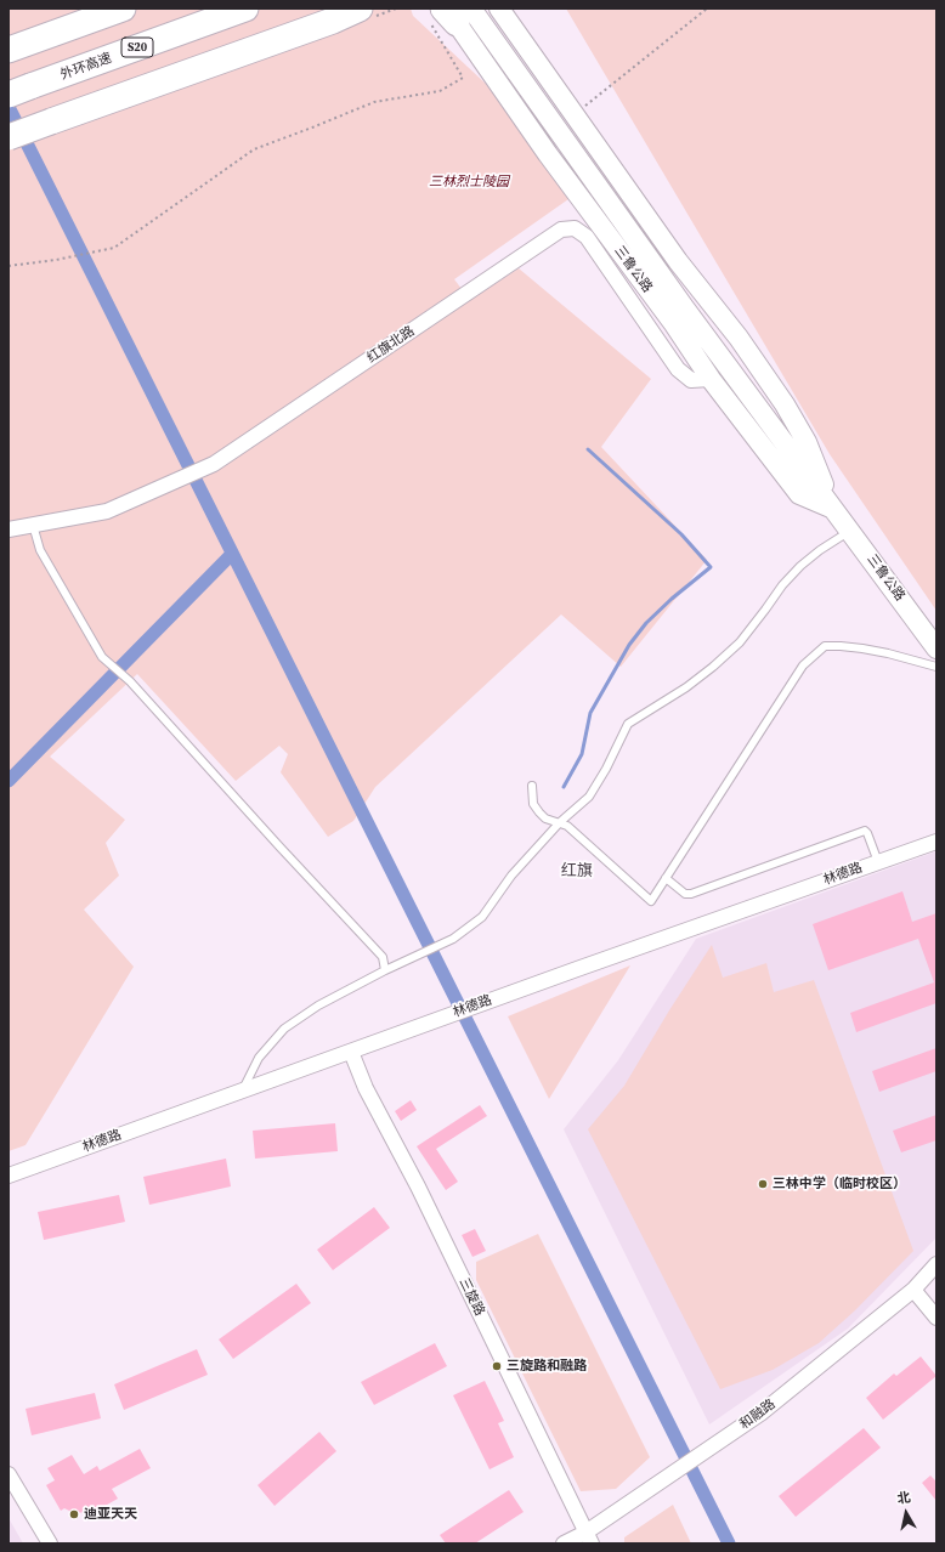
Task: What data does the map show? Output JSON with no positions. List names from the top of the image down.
{
  "streets": {
    "highway": ["S20", "外环高速"],
    "main road": ["三鲁公路"],
    "street": [
      "红旗北路",
      "林德路",
      "三旋路",
      "和融路"
    ]
  },
  "crossings": [
    ["三鲁公路", "红旗北路"],
    ["林德路", "三旋路"],
    ["三旋路", "和融路"]
  ],
  "districts": ["红旗"],
  "parks": ["三林烈士陵园"],
  "places": ["三林中学（临时校区）", "三旋路和融路", "迪亚天天"],
  "north": "top"
}
